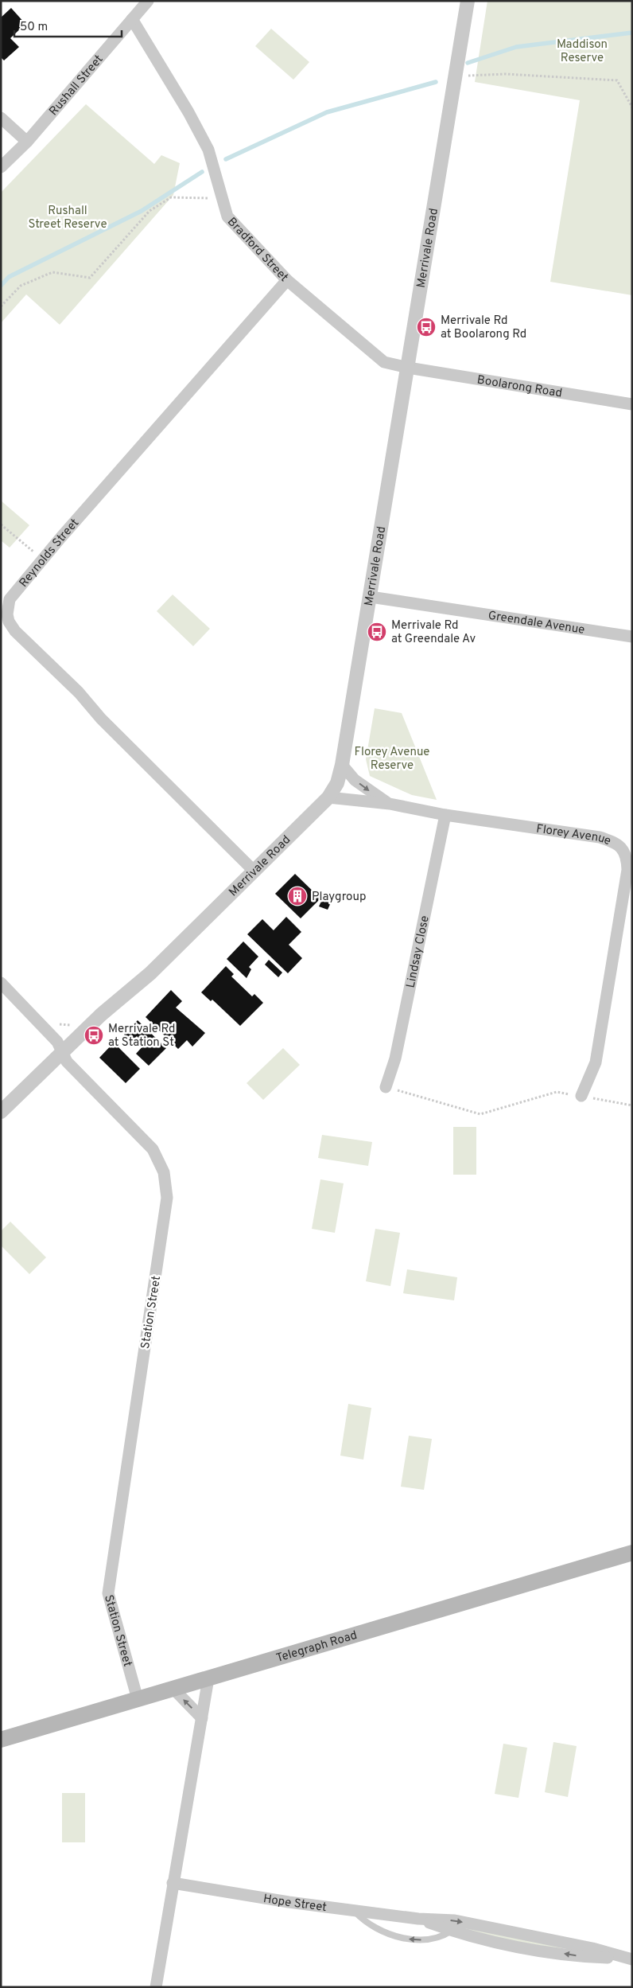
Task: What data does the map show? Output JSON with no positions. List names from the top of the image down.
{
  "streets": {
    "main road": ["Telegraph Road"],
    "street": [
      "Rushall Street",
      "Merrivale Road",
      "Bradford Street",
      "Boolarong Road",
      "Reynolds Street",
      "Greendale Avenue",
      "Florey Avenue",
      "Lindsay Close",
      "Station Street",
      "Hope Street"
    ]
  },
  "crossings": [
    ["Rushall Street", "Bradford Street"],
    ["Merrivale Road", "Bradford Street"],
    ["Merrivale Road", "Boolarong Road"],
    ["Merrivale Road", "Reynolds Street"],
    ["Merrivale Road", "Greendale Avenue"],
    ["Merrivale Road", "Florey Avenue"],
    ["Merrivale Road", "Station Street"],
    ["Bradford Street", "Boolarong Road"],
    ["Bradford Street", "Reynolds Street"],
    ["Florey Avenue", "Lindsay Close"],
    ["Station Street", "Telegraph Road"]
  ],
  "parks": ["Maddison Reserve", "Rushall Street Reserve", "Florey Avenue Reserve"],
  "places": {
    "bus stop": ["Merrivale Rd at Boolarong Rd", "Merrivale Rd at Greendale Av", "Merrivale Rd at Station St"],
    "building": ["Playgroup"]
  },
  "scale_bar": "50 m"
}
